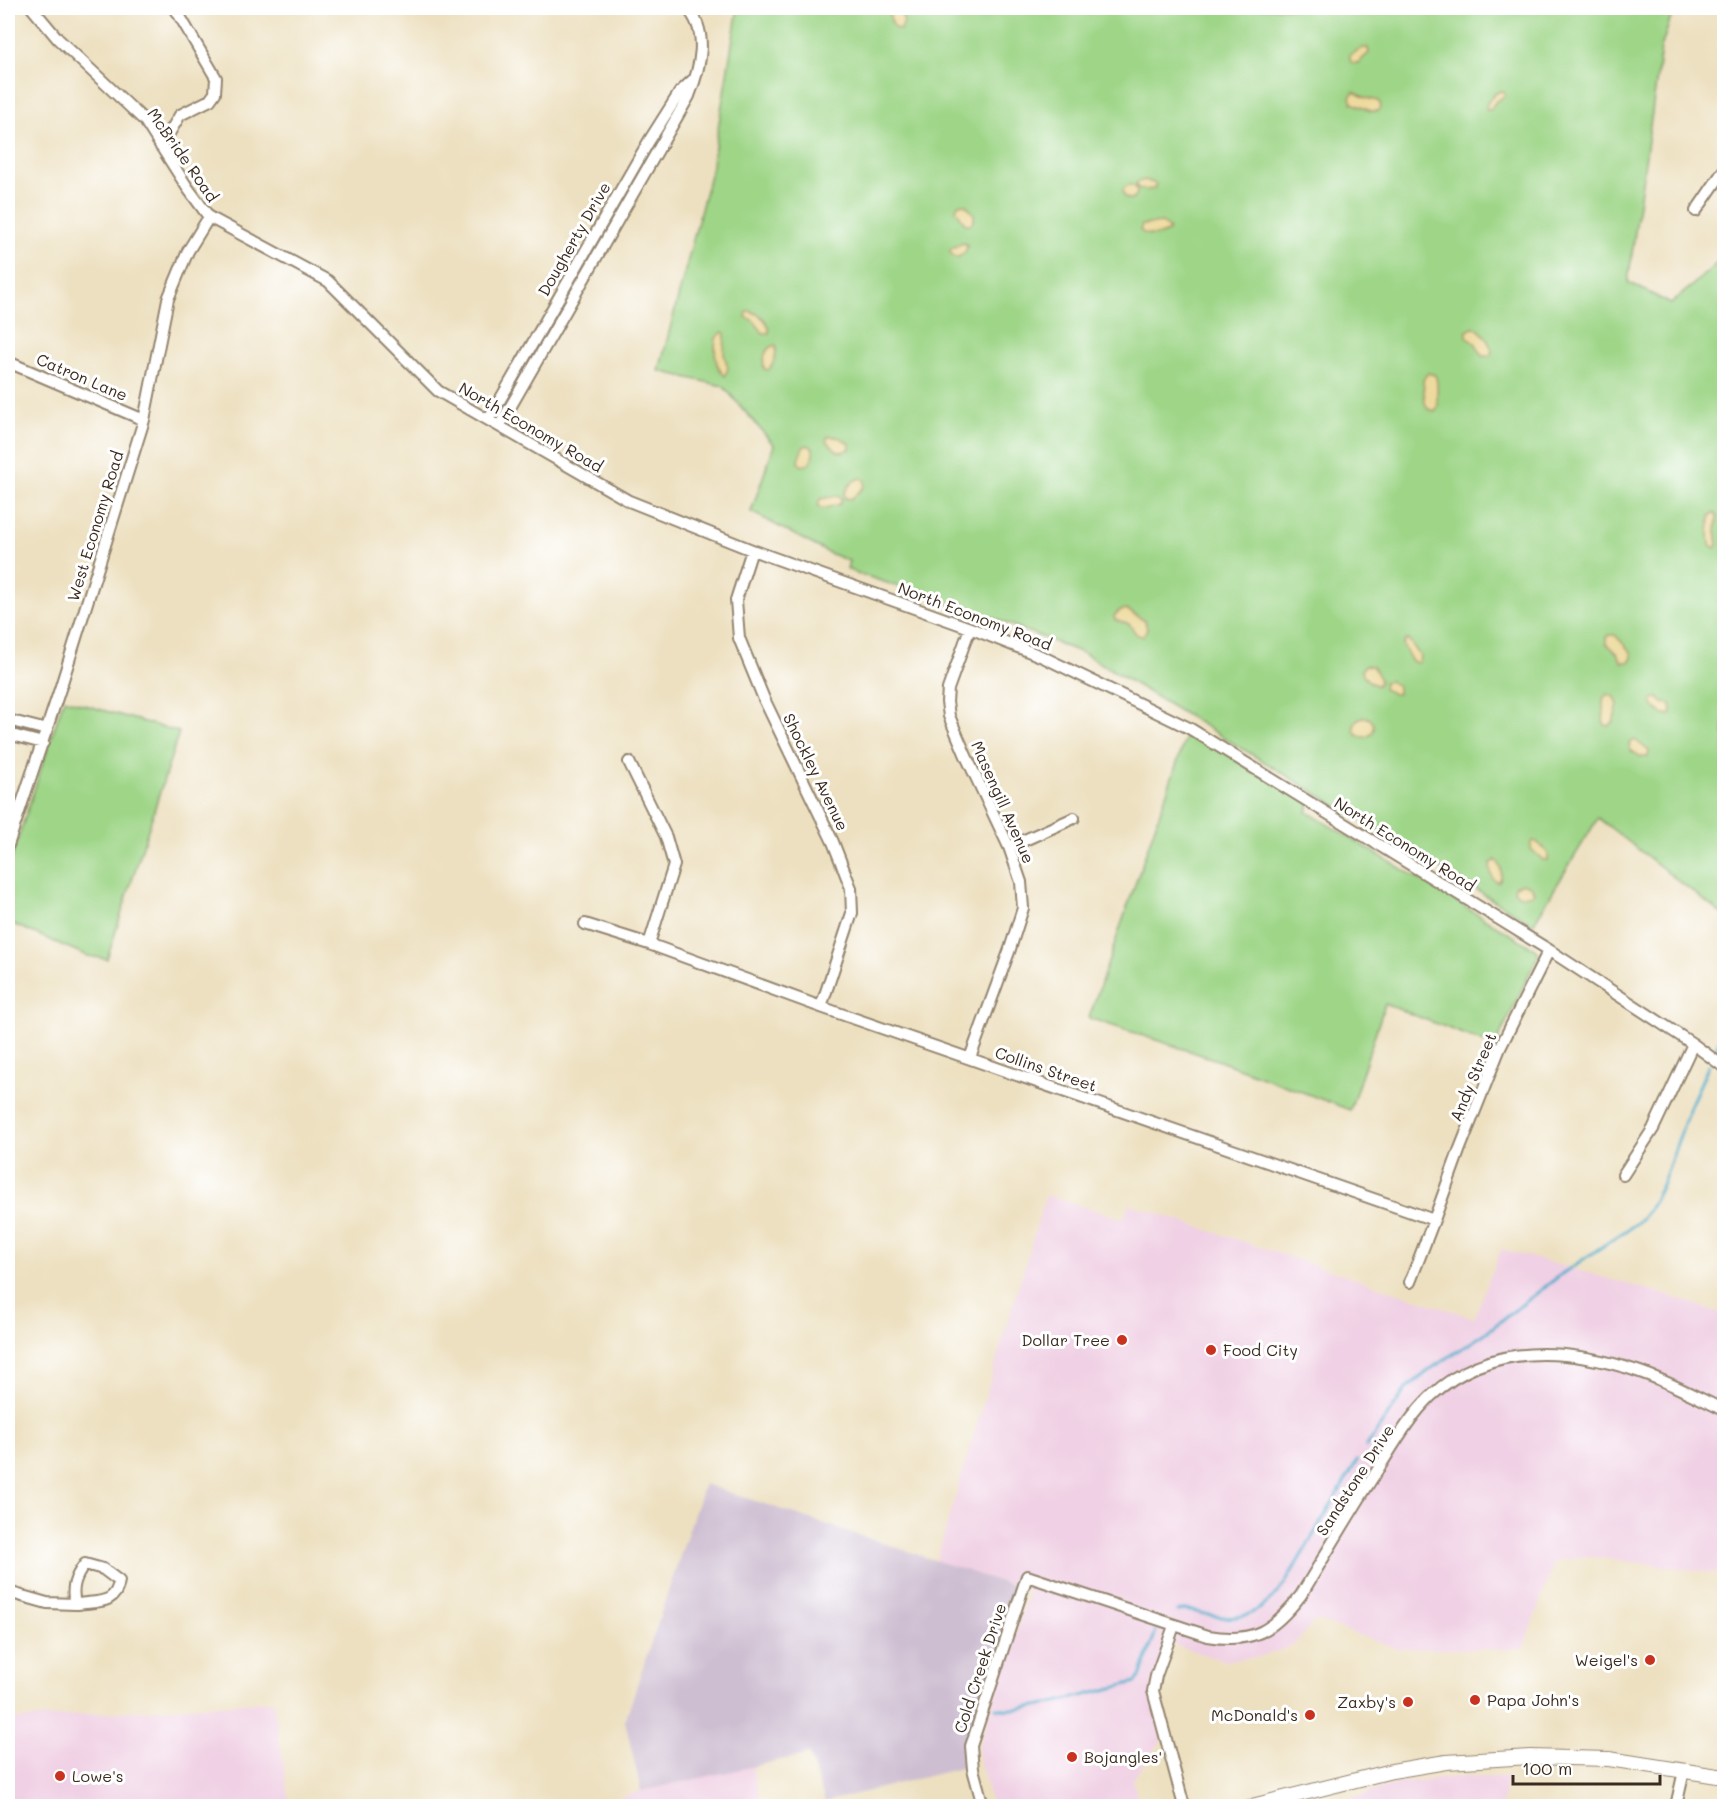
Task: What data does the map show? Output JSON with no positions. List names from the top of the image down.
{
  "streets": {
    "street": [
      "McBride Road",
      "Dougherty Drive",
      "Catron Lane",
      "North Economy Road",
      "West Economy Road",
      "Shockley Avenue",
      "Masengill Avenue",
      "Collins Street",
      "Andy Street",
      "Sandstone Drive",
      "Cold Creek Drive"
    ]
  },
  "crossings": [
    ["McBride Road", "North Economy Road"],
    ["McBride Road", "West Economy Road"],
    ["Dougherty Drive", "North Economy Road"],
    ["Catron Lane", "West Economy Road"],
    ["North Economy Road", "West Economy Road"],
    ["North Economy Road", "Shockley Avenue"],
    ["North Economy Road", "Masengill Avenue"],
    ["North Economy Road", "Andy Street"],
    ["Shockley Avenue", "Collins Street"],
    ["Masengill Avenue", "Collins Street"],
    ["Collins Street", "Andy Street"],
    ["Sandstone Drive", "Cold Creek Drive"]
  ],
  "places": [
    "Dollar Tree",
    "Food City",
    "Weigel's",
    "Papa John's",
    "Zaxby's",
    "McDonald's",
    "Bojangles'",
    "Lowe's"
  ],
  "scale_bar": "100 m"
}
